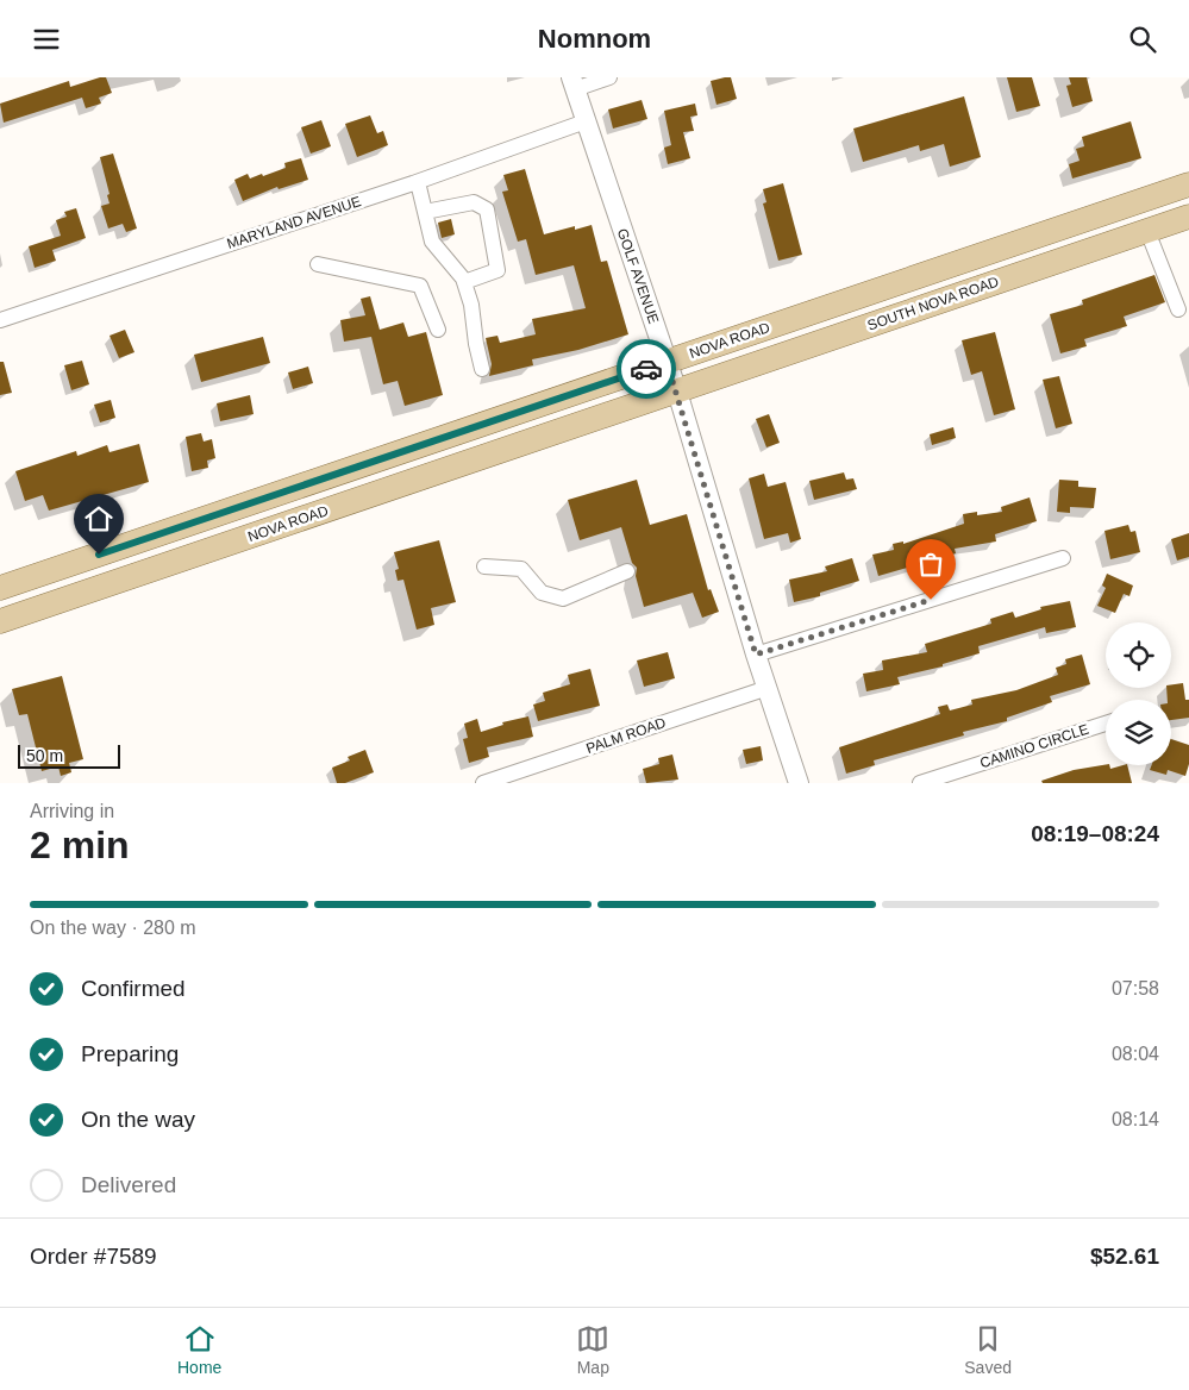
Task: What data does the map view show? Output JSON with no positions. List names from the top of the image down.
{
  "streets": {
    "main road": ["SOUTH NOVA ROAD", "NOVA ROAD"],
    "street": [
      "MARYLAND AVENUE",
      "GOLF AVENUE",
      "PALM ROAD",
      "CAMINO CIRCLE"
    ]
  },
  "crossings": [
    ["MARYLAND AVENUE", "GOLF AVENUE"],
    ["GOLF AVENUE", "SOUTH NOVA ROAD"],
    ["GOLF AVENUE", "NOVA ROAD"],
    ["GOLF AVENUE", "PALM ROAD"],
    ["SOUTH NOVA ROAD", "NOVA ROAD"]
  ],
  "scale_bar": "50 m",
  "page": {
    "header": "Nomnom",
    "scale": "50 m",
    "heading": ["2 min", "Arriving in", "08:19–08:24"],
    "panel": ["Order #7589", "$52.61"],
    "bar": "On the way · 280 m",
    "list": [
      ["Confirmed", "07:58"],
      ["Preparing", "08:04"],
      ["On the way", "08:14"],
      "Delivered"
    ],
    "tabs": ["Home", "Map", "Saved"]
  }
}
